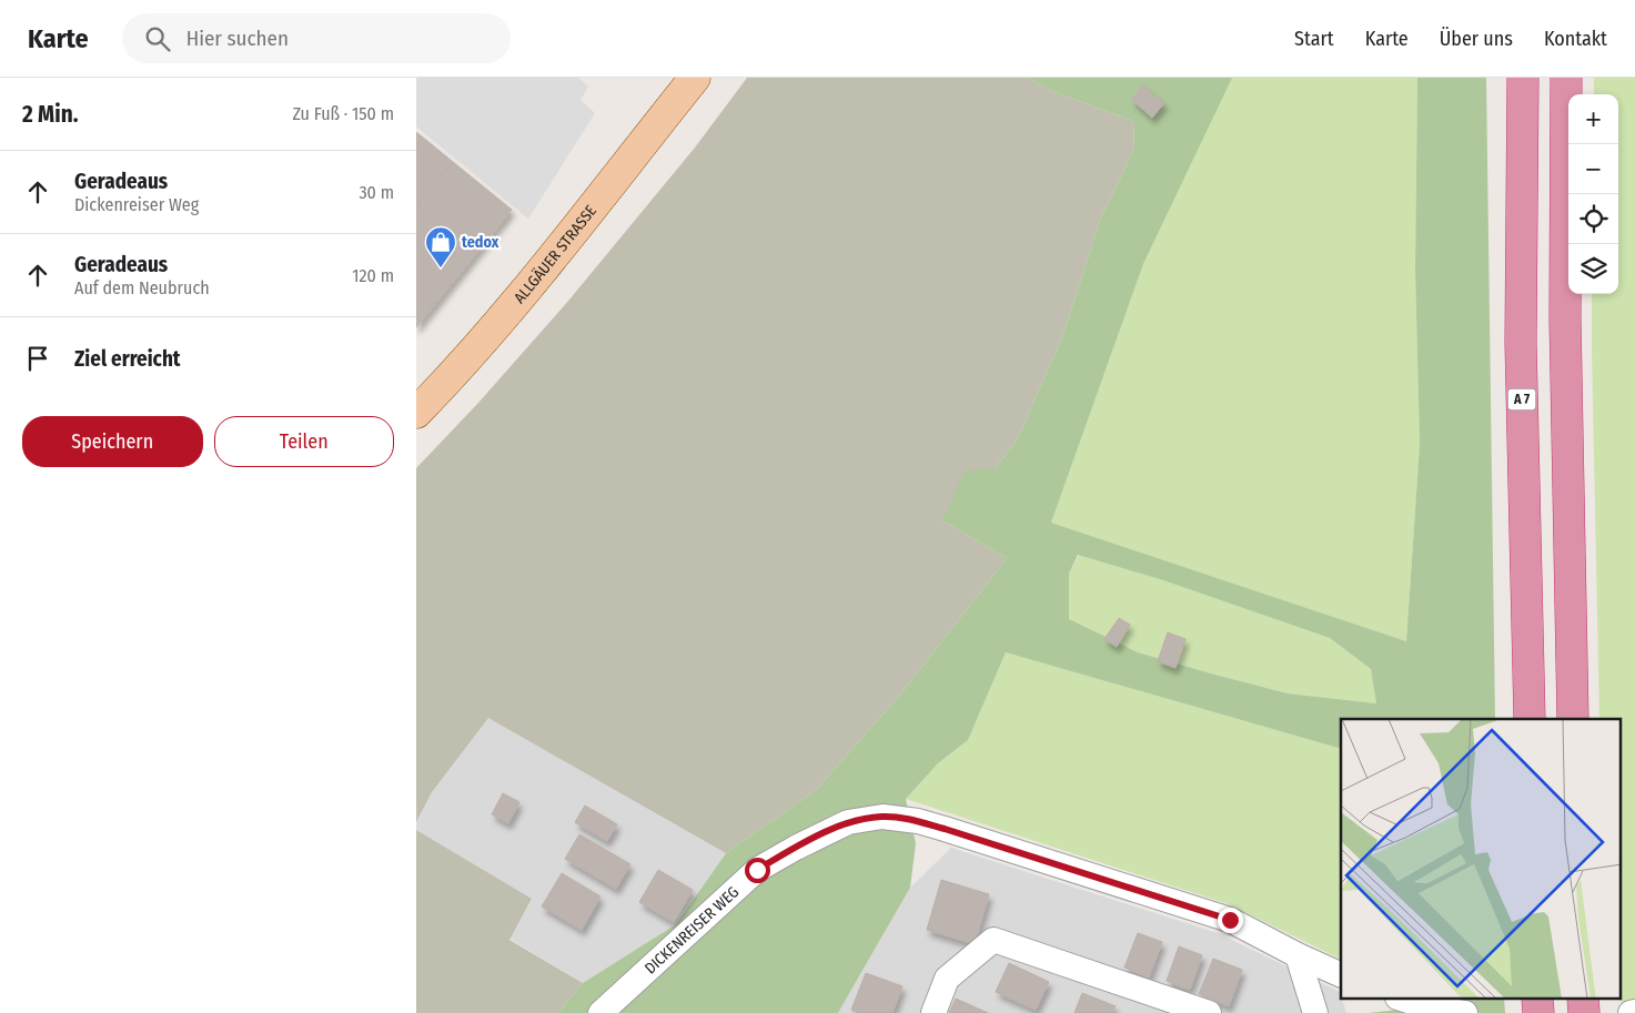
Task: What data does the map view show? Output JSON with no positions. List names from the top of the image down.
{
  "streets": {
    "highway": ["A 7"],
    "main road": ["ALLGÄUER STRASSE"],
    "street": ["DICKENREISER WEG"]
  },
  "places": {
    "shop": ["tedox"]
  },
  "page": {
    "header": "Karte",
    "search": "Hier suchen",
    "nav": [
      "Start",
      "Karte",
      "Über uns",
      "Kontakt"
    ],
    "heading": ["2 Min.", "Zu Fuß · 150 m"],
    "map_buttons": ["+", "−"],
    "list": [
      ["Geradeaus", "Dickenreiser Weg", "30 m"],
      ["Geradeaus", "Auf dem Neubruch", "120 m"],
      "Ziel erreicht"
    ],
    "buttons": ["Speichern", "Teilen"]
  }
}
